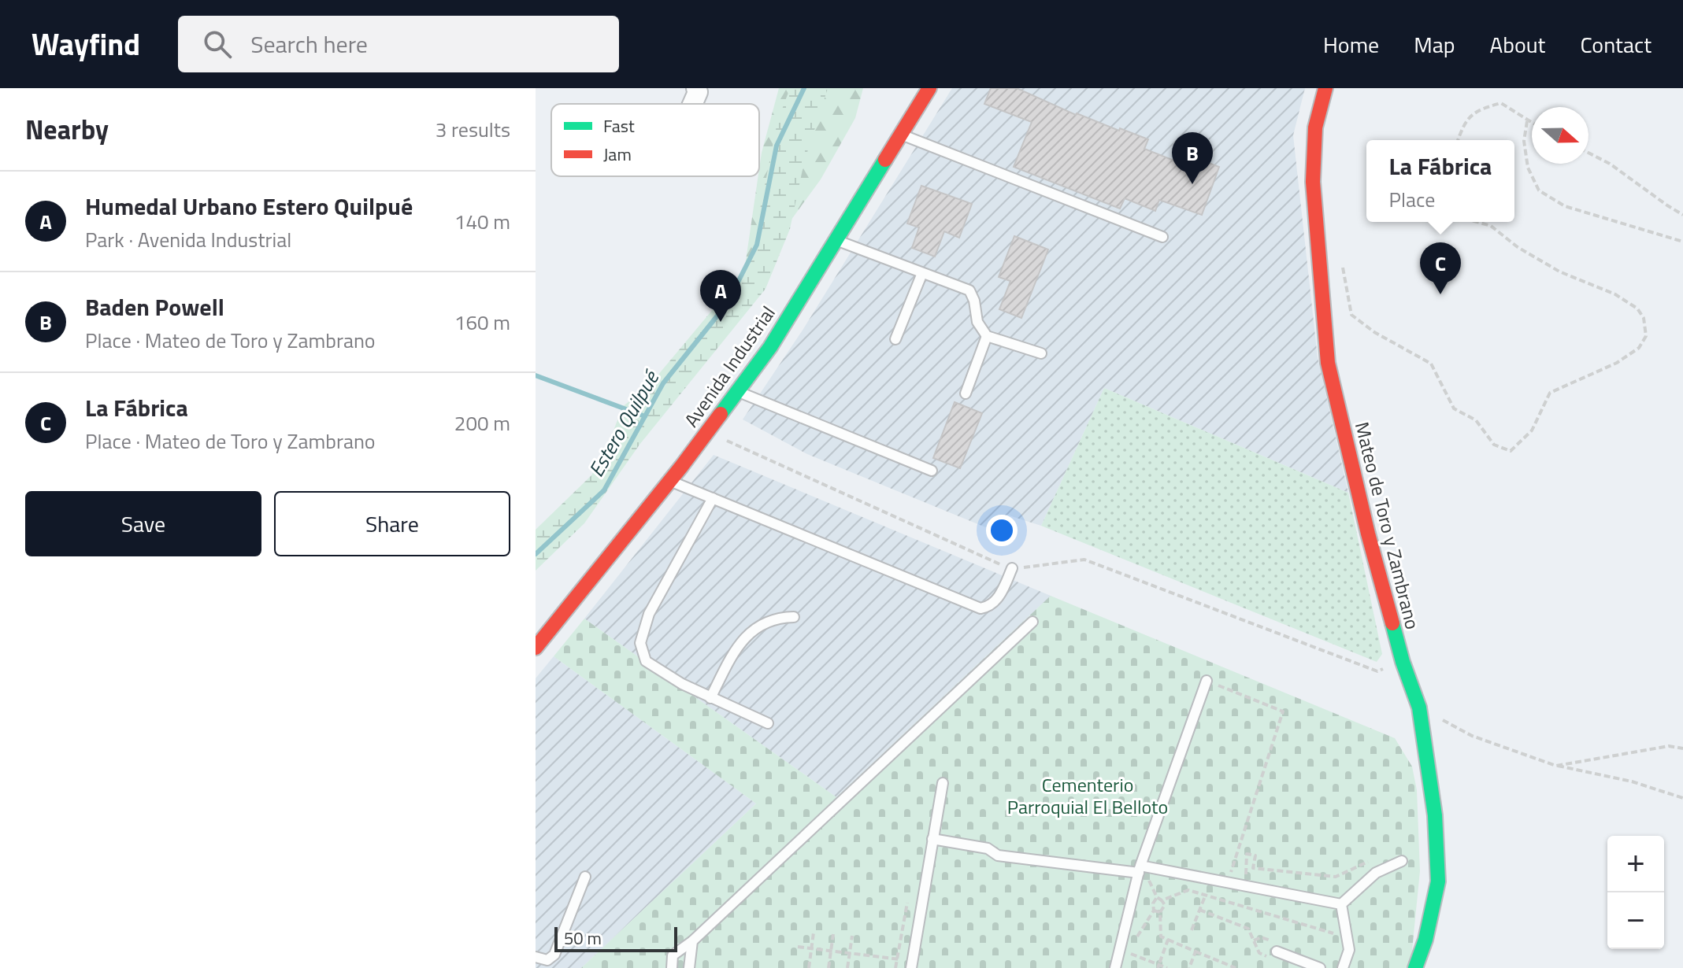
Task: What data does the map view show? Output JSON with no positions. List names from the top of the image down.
{
  "streets": {
    "street": ["Avenida Industrial", "Mateo de Toro y Zambrano"]
  },
  "water": ["Estero Quilpué"],
  "parks": ["Cementerio Parroquial El Belloto"],
  "legend": ["Fast", "Jam"],
  "scale_bar": "50 m",
  "north": "right",
  "page": {
    "header": "Wayfind",
    "search": "Search here",
    "nav": [
      "Home",
      "Map",
      "About",
      "Contact"
    ],
    "heading": ["Nearby", "3 results"],
    "pins": ["B", "C", "A"],
    "popup": ["La Fábrica", "Place"],
    "list": [
      {
        "mark": "A",
        "name": "Humedal Urbano Estero Quilpué",
        "note": "Park · Avenida Industrial",
        "value": "140 m"
      },
      {
        "mark": "B",
        "name": "Baden Powell",
        "note": "Place · Mateo de Toro y Zambrano",
        "value": "160 m"
      },
      {
        "mark": "C",
        "name": "La Fábrica",
        "note": "Place · Mateo de Toro y Zambrano",
        "value": "200 m"
      }
    ],
    "buttons": ["Save", "Share"],
    "map_buttons": ["+", "−"],
    "scale": "50 m"
  }
}
